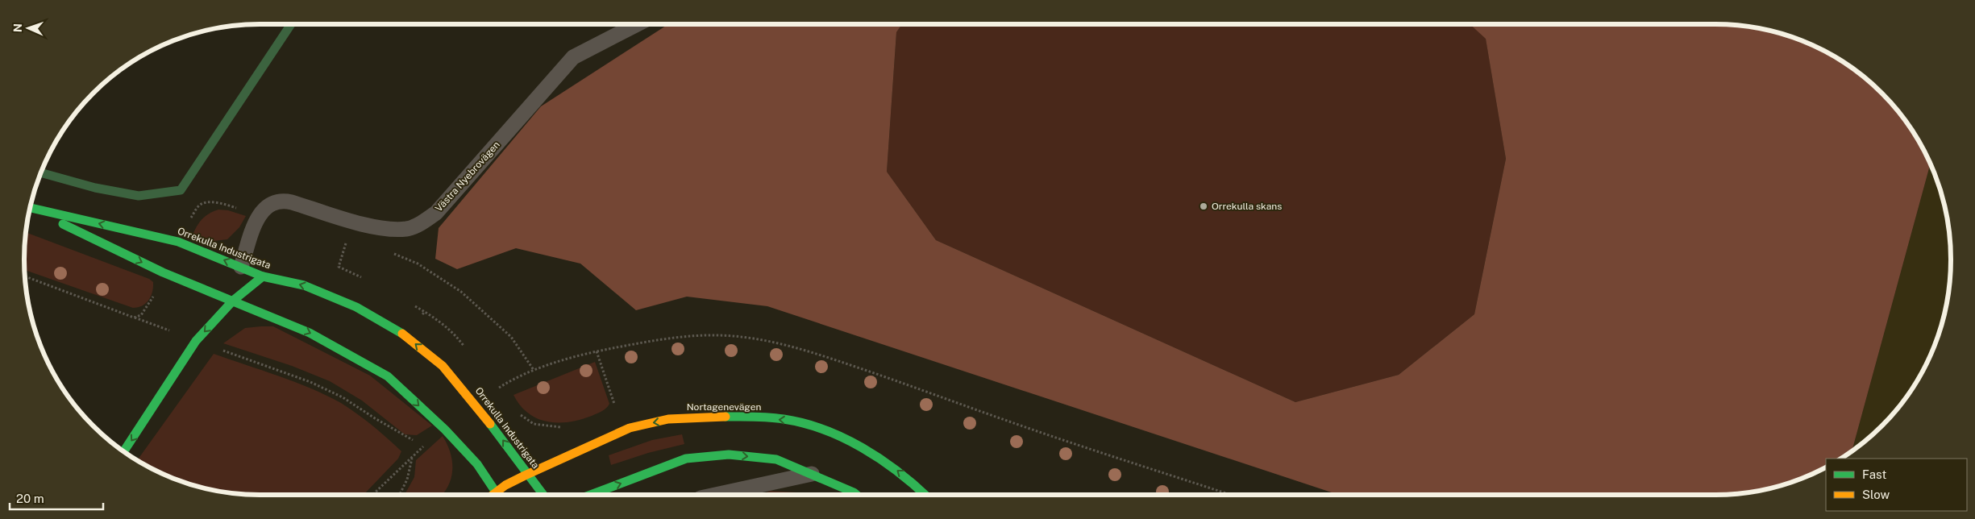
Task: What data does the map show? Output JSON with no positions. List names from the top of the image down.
{
  "streets": {
    "main road": ["Orrekulla Industrigata", "Nortagenevägen"],
    "lane": ["Västra Nyebrovägen"]
  },
  "crossings": [
    ["Västra Nyebrovägen", "Orrekulla Industrigata"],
    ["Orrekulla Industrigata", "Nortagenevägen"]
  ],
  "places": ["Orrekulla skans"],
  "legend": ["Fast", "Slow"],
  "scale_bar": "20 m",
  "north": "left"
}
